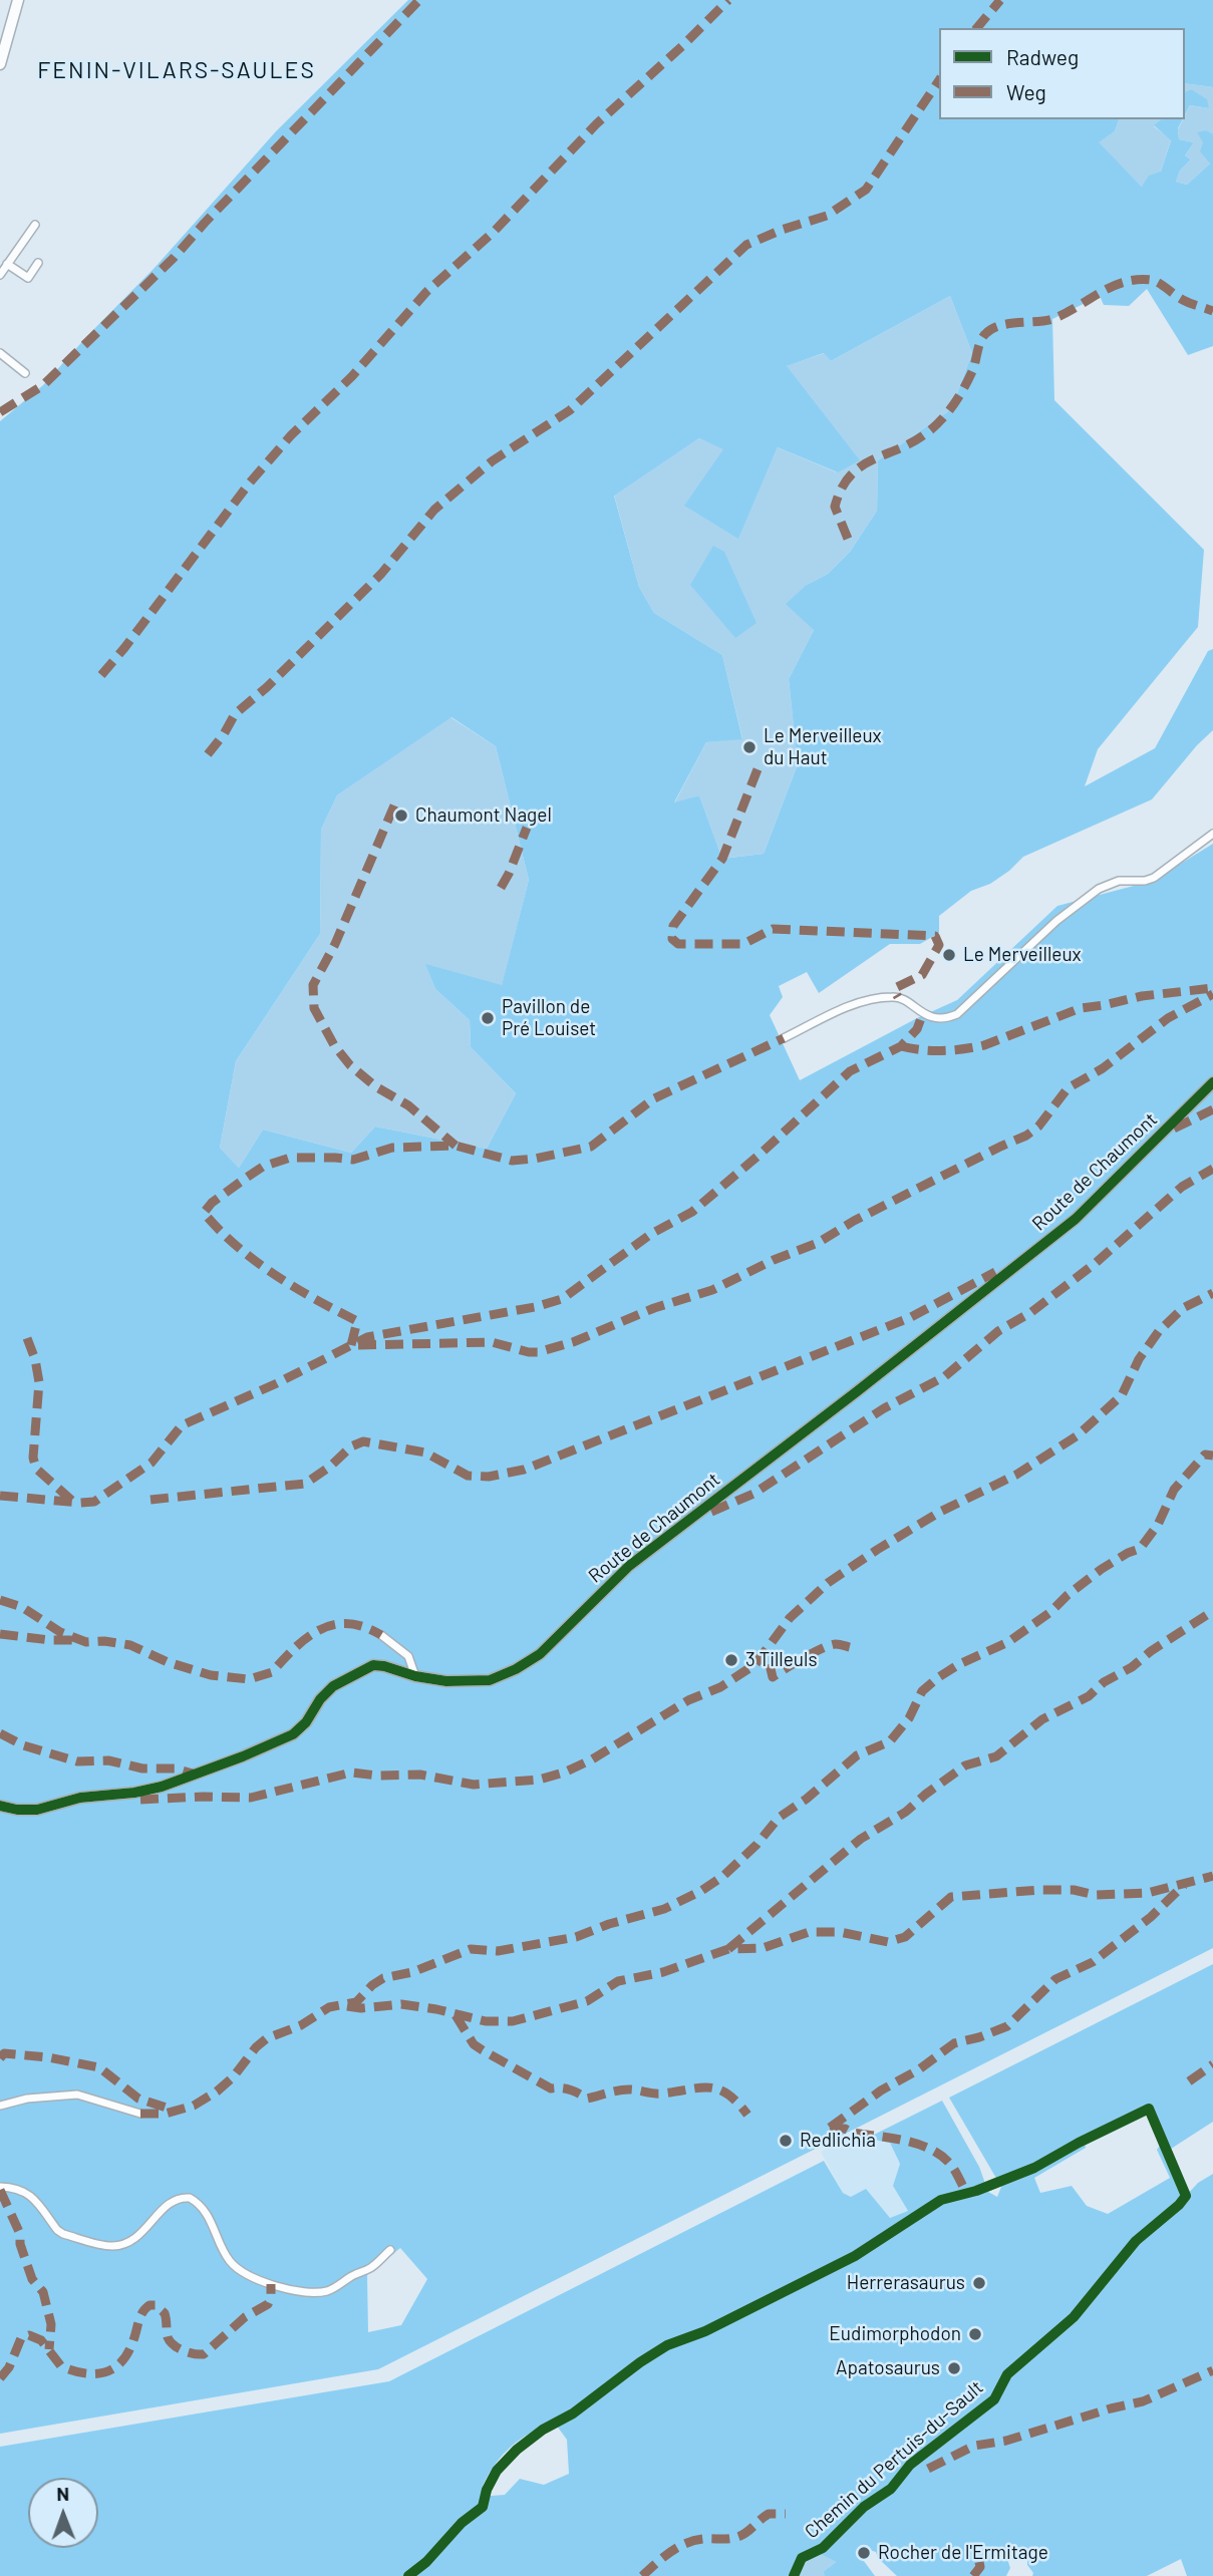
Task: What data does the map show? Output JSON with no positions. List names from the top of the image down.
{
  "streets": {
    "street": ["Route de Chaumont", "Chemin du Pertuis-du-Sault"]
  },
  "districts": ["FENIN-VILARS-SAULES"],
  "places": [
    "Le Merveilleux du Haut",
    "Chaumont Nagel",
    "Le Merveilleux",
    "Pavillon de Pré Louiset",
    "3 Tilleuls",
    "Redlichia",
    "Herrerasaurus",
    "Eudimorphodon",
    "Apatosaurus",
    "Rocher de l'Ermitage"
  ],
  "legend": ["Radweg", "Weg"],
  "north": "top"
}
